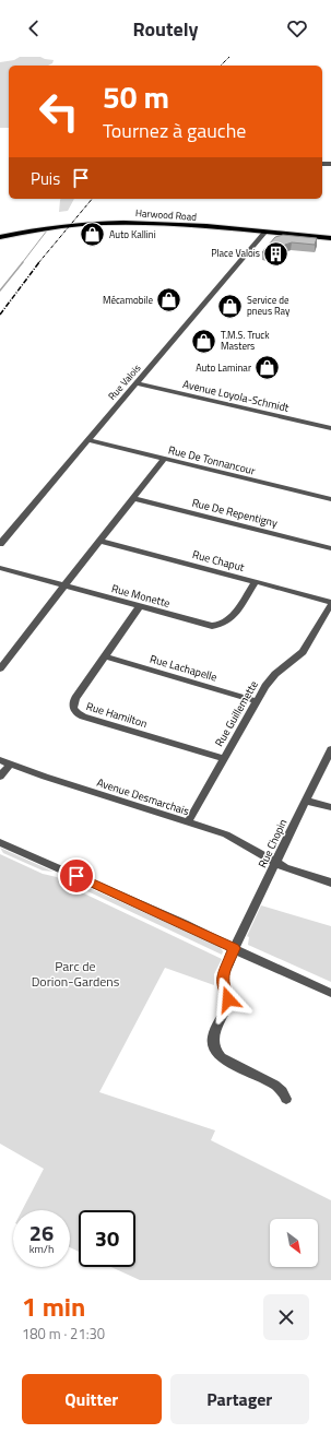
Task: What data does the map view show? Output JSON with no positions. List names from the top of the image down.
{
  "streets": {
    "main road": ["Harwood Road"],
    "street": [
      "Rue Valois",
      "Avenue Loyola-Schmidt",
      "Rue De Tonnancour",
      "Rue De Repentigny",
      "Rue Chaput",
      "Rue Monette",
      "Rue Lachapelle",
      "Rue Guillemette",
      "Rue Hamilton",
      "Avenue Desmarchais",
      "Rue Chopin"
    ]
  },
  "crossings": [
    ["Harwood Road", "Rue Valois"],
    ["Rue Valois", "Avenue Loyola-Schmidt"],
    ["Rue Valois", "Rue De Tonnancour"],
    ["Rue Chaput", "Rue Monette"],
    ["Rue Chaput", "Rue Guillemette"],
    ["Rue Monette", "Rue Hamilton"],
    ["Rue Lachapelle", "Rue Guillemette"],
    ["Rue Lachapelle", "Rue Hamilton"],
    ["Rue Guillemette", "Rue Hamilton"],
    ["Rue Guillemette", "Avenue Desmarchais"],
    ["Avenue Desmarchais", "Rue Chopin"]
  ],
  "parks": ["Parc de Dorion-Gardens"],
  "places": {
    "shop": [
      "Auto Kallini",
      "Mécamobile",
      "Service de pneus Ray",
      "T.M.S. Truck Masters",
      "Auto Laminar"
    ],
    "building": ["Place Valois"]
  },
  "north": "bottom right",
  "page": {
    "header": "Routely",
    "turn": ["50 m", "Tournez à gauche"],
    "then": "Puis",
    "speed": "26 km/h",
    "limit": "30",
    "heading": ["1 min", "180 m · 21:30"],
    "buttons": ["Quitter", "Partager"]
  }
}
